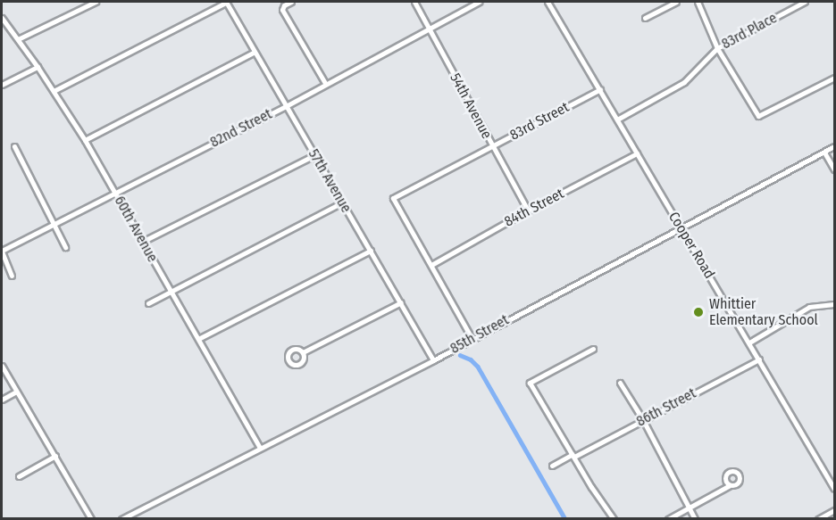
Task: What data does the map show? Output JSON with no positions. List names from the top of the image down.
{
  "streets": {
    "street": [
      "83rd Place",
      "54th Avenue",
      "83rd Street",
      "82nd Street",
      "57th Avenue",
      "84th Street",
      "60th Avenue",
      "Cooper Road",
      "85th Street",
      "86th Street"
    ]
  },
  "crossings": [
    ["83rd Place", "Cooper Road"],
    ["54th Avenue", "83rd Street"],
    ["54th Avenue", "82nd Street"],
    ["54th Avenue", "84th Street"],
    ["83rd Street", "84th Street"],
    ["83rd Street", "Cooper Road"],
    ["82nd Street", "57th Avenue"],
    ["82nd Street", "60th Avenue"],
    ["57th Avenue", "85th Street"],
    ["84th Street", "Cooper Road"],
    ["60th Avenue", "85th Street"],
    ["Cooper Road", "85th Street"],
    ["Cooper Road", "86th Street"]
  ],
  "places": ["Whittier Elementary School"]
}
